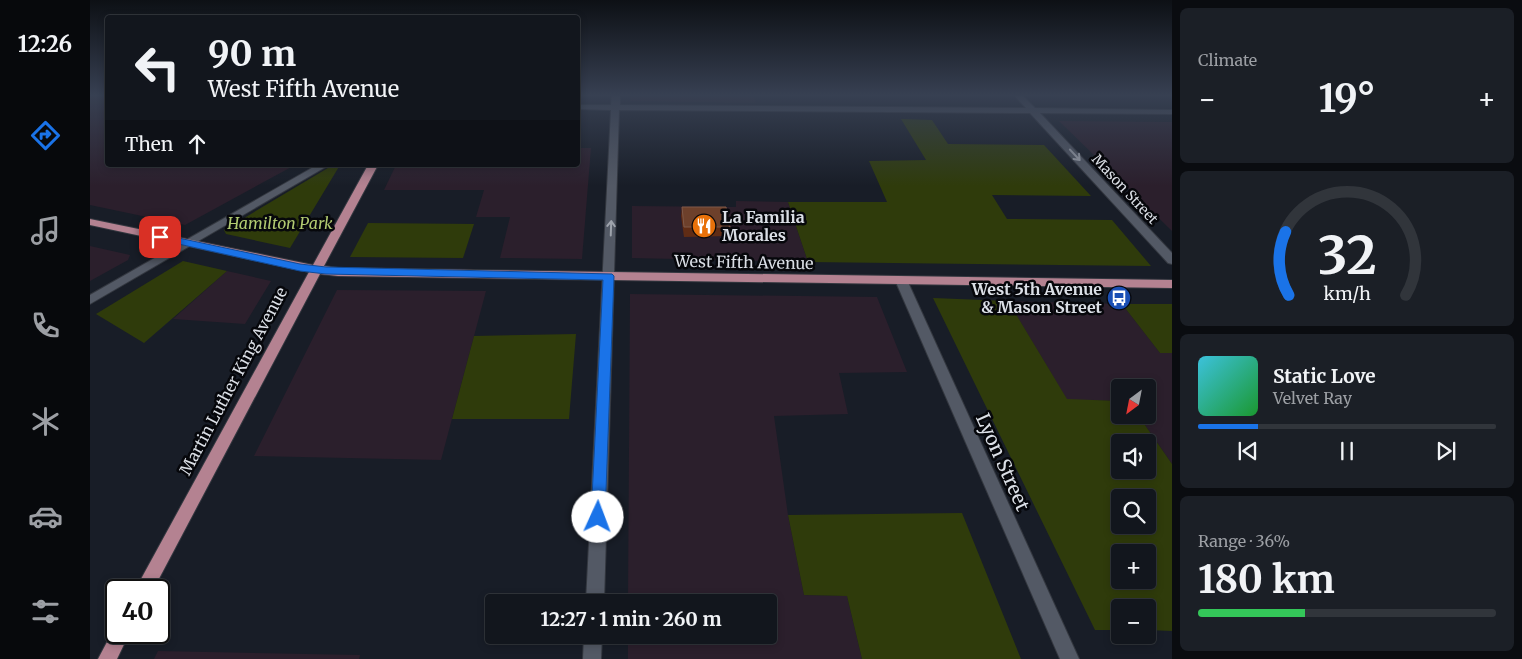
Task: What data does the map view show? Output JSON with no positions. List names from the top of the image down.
{
  "streets": {
    "main road": ["West Fifth Avenue", "Martin Luther King Avenue"],
    "street": ["Mason Street", "Lyon Street"]
  },
  "crossings": [
    ["West Fifth Avenue", "Martin Luther King Avenue"],
    ["West Fifth Avenue", "Lyon Street"]
  ],
  "one_way": ["Mason Street"],
  "parks": ["Hamilton Park"],
  "places": {
    "restaurant": ["La Familia Morales"],
    "bus stop": ["West 5th Avenue & Mason Street"]
  },
  "north": "bottom left",
  "page": {
    "tabs": "12:26",
    "tile": [
      "Climate",
      ["Range · 36%", "180 km"]
    ],
    "turn": ["90 m", "West Fifth Avenue"],
    "heat": ["−", "19°", "+"],
    "then": "Then",
    "song": ["Static Love", "Velvet Ray"],
    "map_buttons": ["+", "−"],
    "limit": "40",
    "trip": "12:27 · 1 min · 260 m",
    "gauge": ["32", "km/h"]
  }
}
